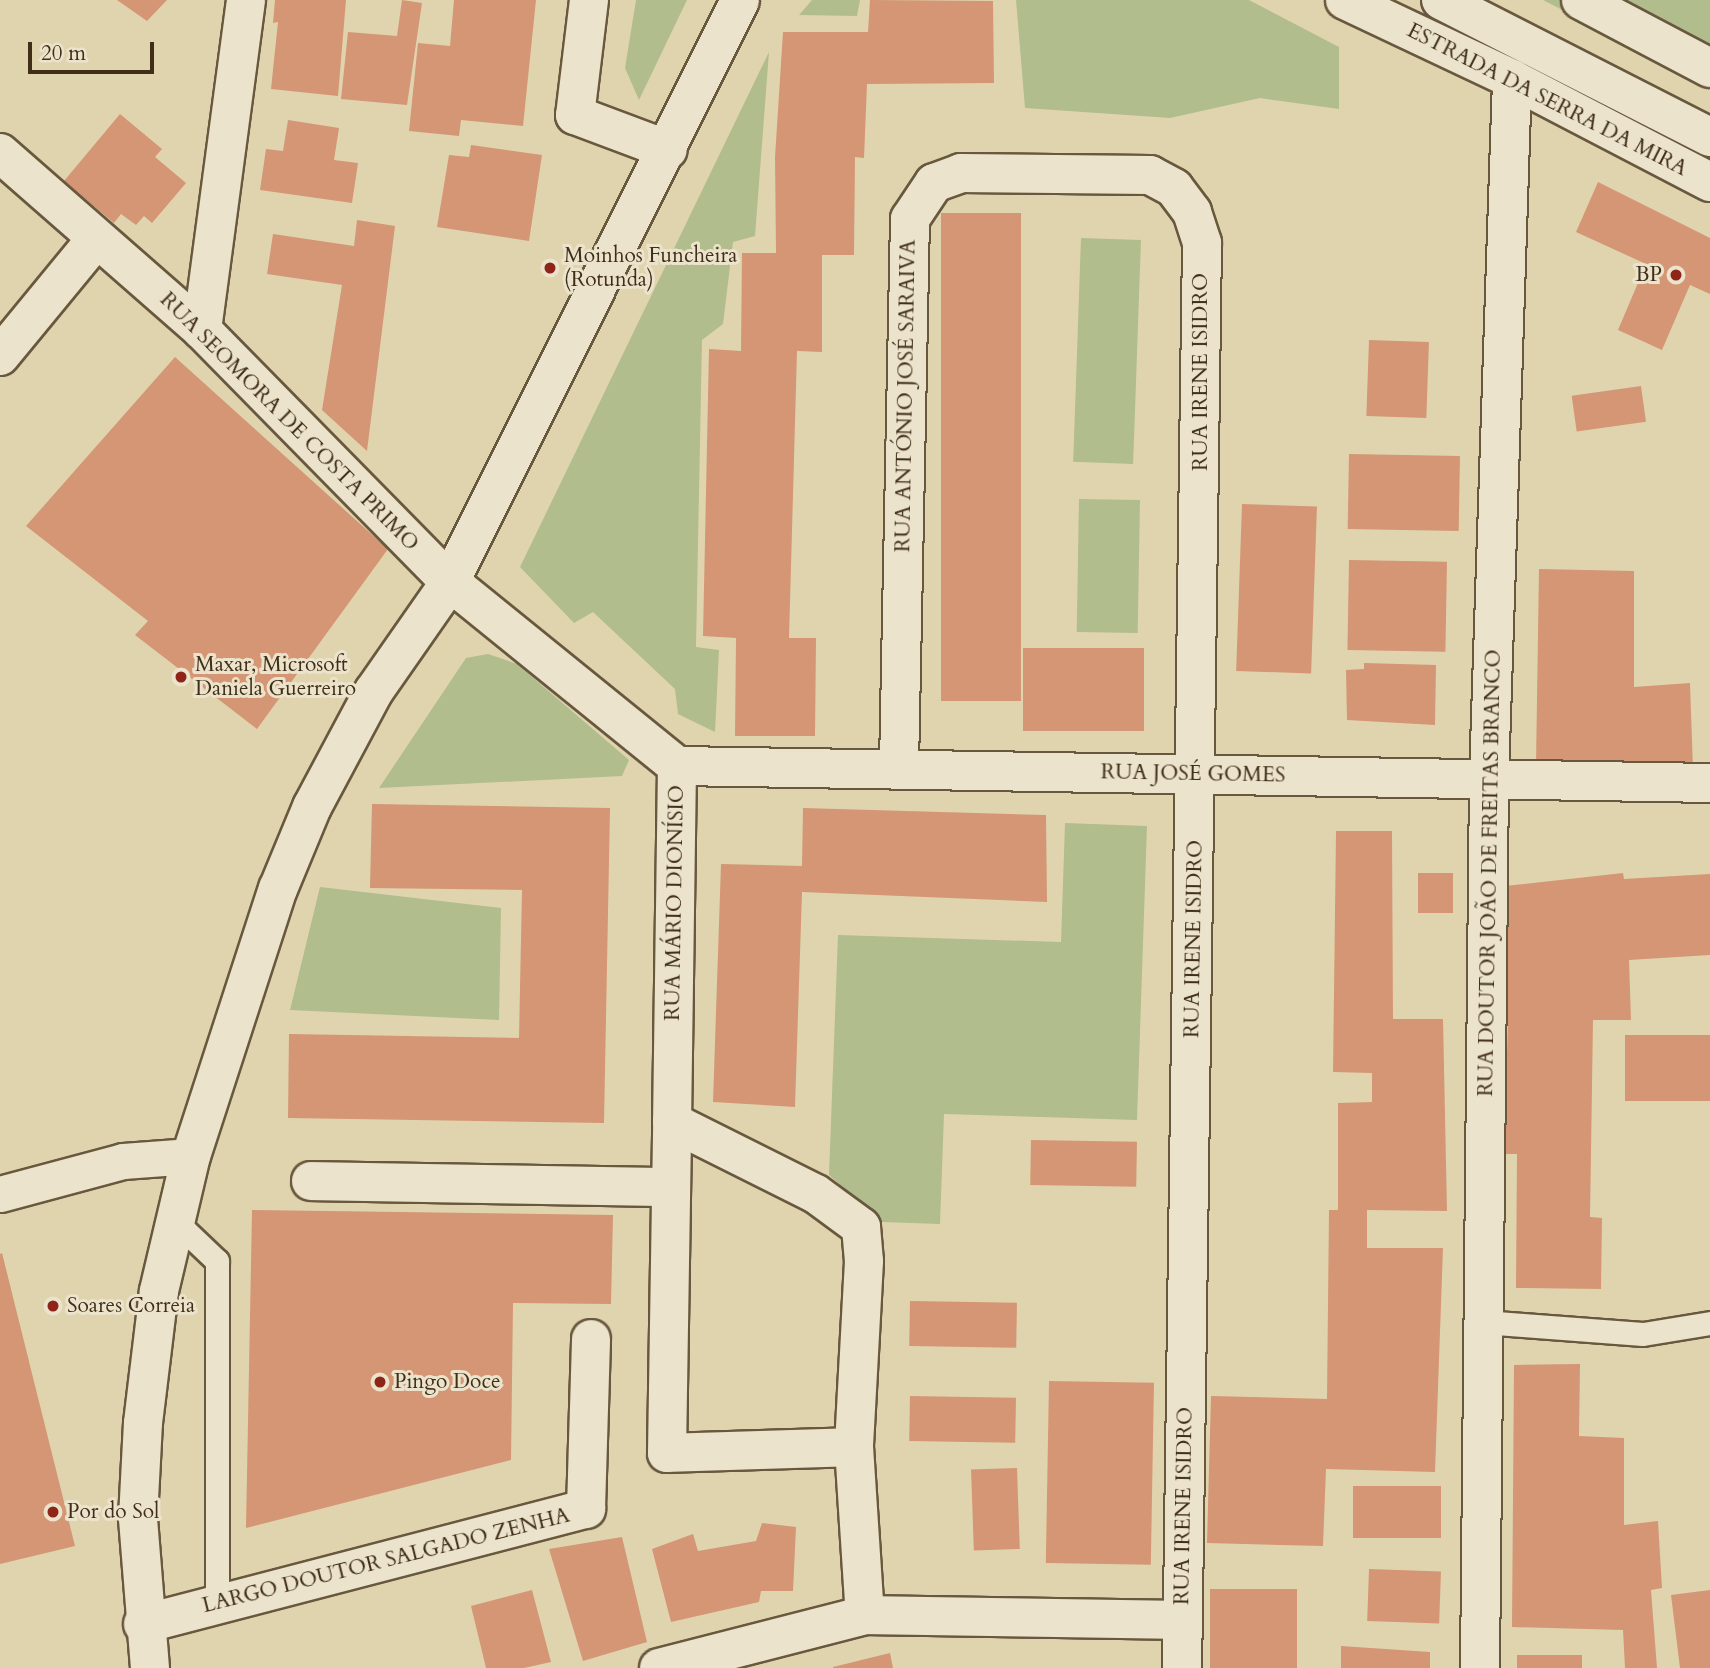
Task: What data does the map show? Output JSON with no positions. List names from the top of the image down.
{
  "streets": {
    "street": [
      "ESTRADA DA SERRA DA MIRA",
      "RUA IRENE ISIDRO",
      "RUA ANTÓNIO JOSÉ SARAIVA",
      "RUA SEOMORA DE COSTA PRIMO",
      "RUA JOSÉ GOMES",
      "RUA DOUTOR JOÃO DE FREITAS BRANCO",
      "RUA MÁRIO DIONÍSIO",
      "LARGO DOUTOR SALGADO ZENHA"
    ]
  },
  "crossings": [
    ["ESTRADA DA SERRA DA MIRA", "RUA DOUTOR JOÃO DE FREITAS BRANCO"],
    ["RUA IRENE ISIDRO", "RUA ANTÓNIO JOSÉ SARAIVA"],
    ["RUA IRENE ISIDRO", "RUA JOSÉ GOMES"],
    ["RUA ANTÓNIO JOSÉ SARAIVA", "RUA JOSÉ GOMES"],
    ["RUA SEOMORA DE COSTA PRIMO", "RUA MÁRIO DIONÍSIO"],
    ["RUA JOSÉ GOMES", "RUA DOUTOR JOÃO DE FREITAS BRANCO"],
    ["RUA JOSÉ GOMES", "RUA MÁRIO DIONÍSIO"]
  ],
  "places": [
    "Moinhos Funcheira (Rotunda)",
    "BP",
    "Maxar, Microsoft Daniela Guerreiro",
    "Soares Correia",
    "Pingo Doce",
    "Por do Sol"
  ],
  "scale_bar": "20 m"
}
